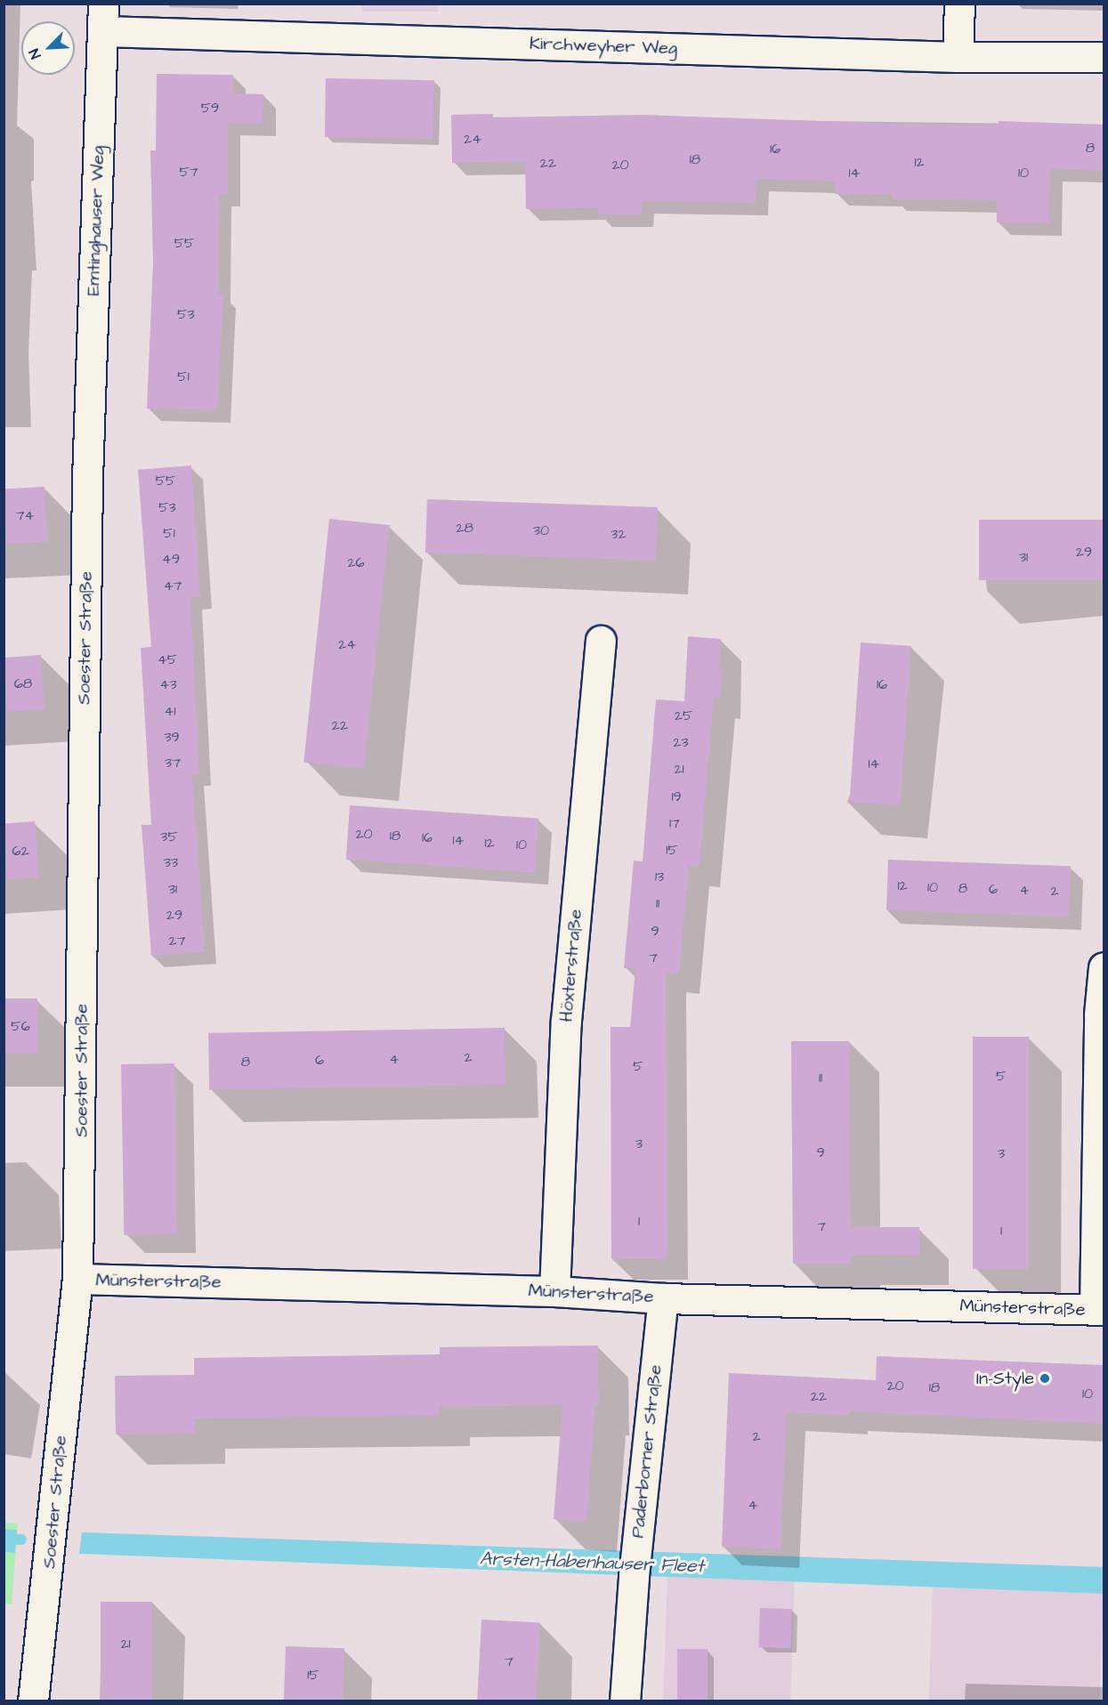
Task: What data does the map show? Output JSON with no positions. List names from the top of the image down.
{
  "streets": {
    "street": [
      "Kirchweyher Weg",
      "Emtinghauser Weg",
      "Soester Straße",
      "Höxterstraße",
      "Münsterstraße",
      "Paderborner Straße"
    ]
  },
  "crossings": [
    ["Kirchweyher Weg", "Emtinghauser Weg"],
    ["Emtinghauser Weg", "Soester Straße"],
    ["Soester Straße", "Münsterstraße"],
    ["Höxterstraße", "Münsterstraße"],
    ["Münsterstraße", "Paderborner Straße"]
  ],
  "water": ["Arsten-Habenhauser Fleet"],
  "places": ["In-Style"],
  "house_numbers": [
    "59",
    "24",
    "8",
    "16",
    "18",
    "12",
    "22",
    "20",
    "57",
    "14",
    "10",
    "55",
    "53",
    "51",
    "55",
    "53",
    "74",
    "28",
    "30",
    "51",
    "32",
    "29",
    "31",
    "49",
    "26",
    "47",
    "24",
    "45",
    "68",
    "43",
    "16",
    "41",
    "25",
    "22",
    "39",
    "23",
    "37",
    "14",
    "21",
    "19",
    "17",
    "20",
    "18",
    "35",
    "16",
    "14",
    "12",
    "10",
    "15",
    "62",
    "33",
    "13",
    "12",
    "10",
    "8",
    "31",
    "6",
    "4",
    "2",
    "11",
    "29",
    "9",
    "27",
    "7",
    "56",
    "2",
    "4",
    "6",
    "8",
    "5",
    "5",
    "11",
    "3",
    "9",
    "3",
    "1",
    "7",
    "1",
    "20",
    "18",
    "10",
    "22",
    "2",
    "4",
    "21",
    "7",
    "15"
  ],
  "north": "bottom left"
}
